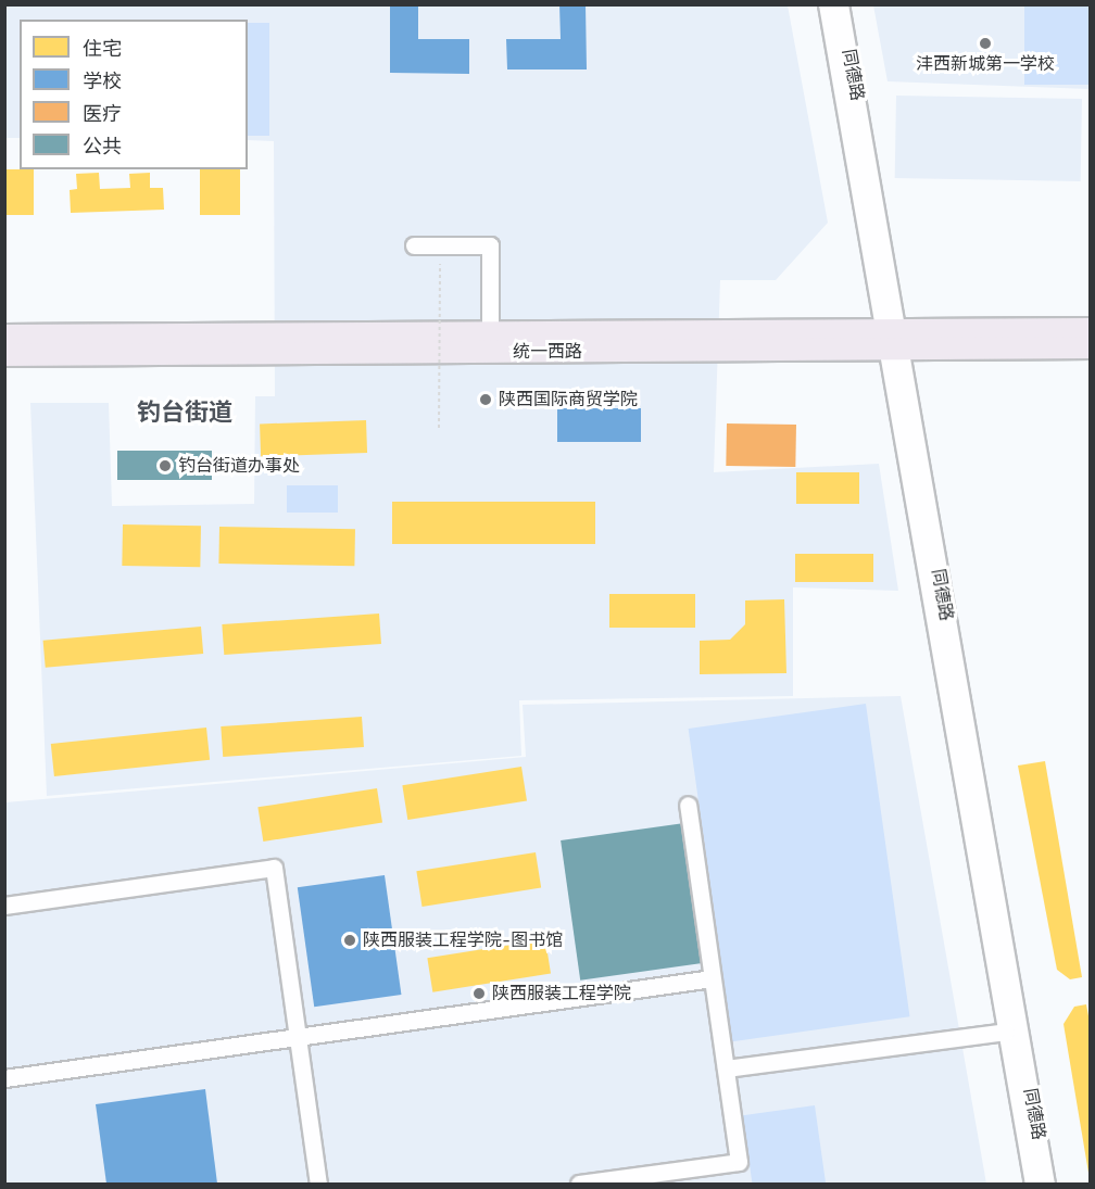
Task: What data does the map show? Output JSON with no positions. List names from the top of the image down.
{
  "streets": {
    "main road": ["统一西路"],
    "street": ["同德路"]
  },
  "crossings": [
    ["同德路", "统一西路"]
  ],
  "districts": ["钓台街道"],
  "places": [
    "沣西新城第一学校",
    "陕西国际商贸学院",
    "钓台街道办事处",
    "陕西服装工程学院-图书馆",
    "陕西服装工程学院"
  ],
  "legend": [
    "住宅",
    "学校",
    "医疗",
    "公共"
  ]
}
